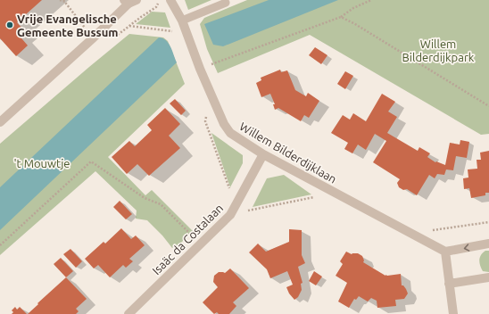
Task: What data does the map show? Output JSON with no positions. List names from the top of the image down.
{
  "streets": {
    "street": ["Willem Bilderdijklaan", "Isaäc da Costalaan"]
  },
  "crossings": [
    ["Willem Bilderdijklaan", "Isaäc da Costalaan"]
  ],
  "parks": ["Willem Bilderdijkpark", "'t Mouwtje"],
  "places": ["Vrije Evangelische Gemeente Bussum"]
}
